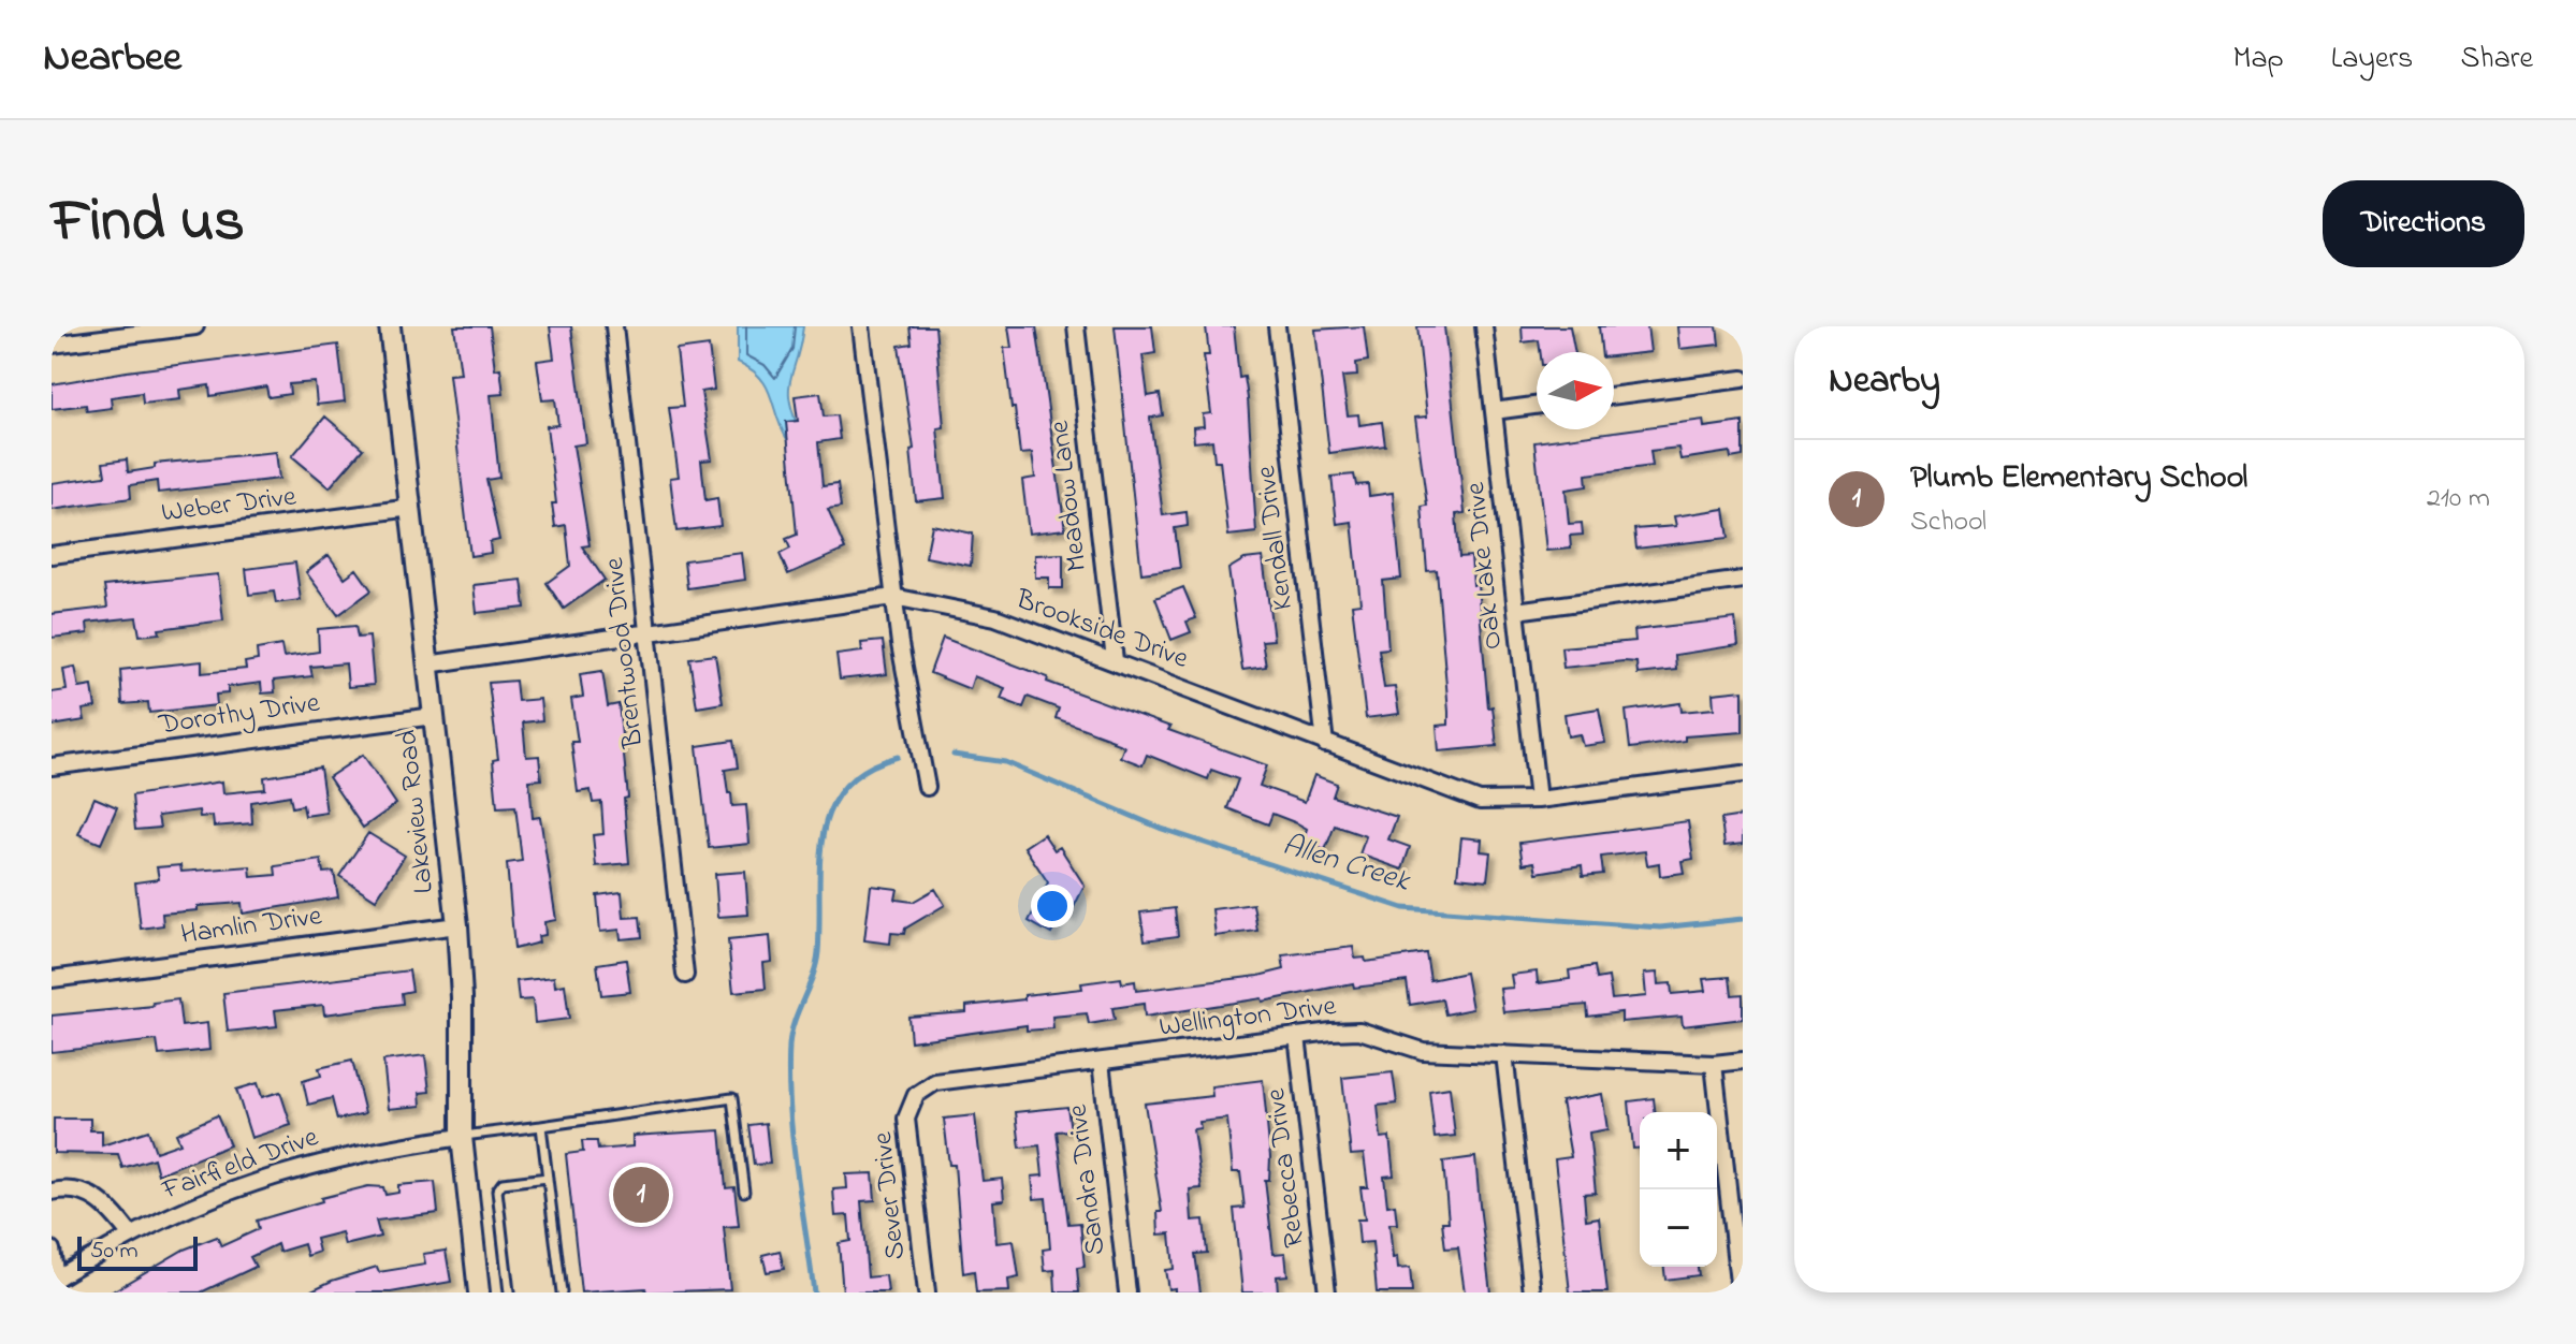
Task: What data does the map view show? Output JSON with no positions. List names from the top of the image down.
{
  "streets": {
    "street": [
      "Meadow Lane",
      "Weber Drive",
      "Kendall Drive",
      "Oak Lake Drive",
      "Brookside Drive",
      "Brentwood Drive",
      "Dorothy Drive",
      "Lakeview Road",
      "Hamlin Drive",
      "Wellington Drive",
      "Fairfield Drive",
      "Rebecca Drive",
      "Sandra Drive",
      "Sever Drive"
    ]
  },
  "crossings": [
    ["Meadow Lane", "Brookside Drive"],
    ["Weber Drive", "Lakeview Road"],
    ["Kendall Drive", "Brookside Drive"],
    ["Oak Lake Drive", "Brookside Drive"],
    ["Brookside Drive", "Brentwood Drive"],
    ["Brookside Drive", "Lakeview Road"],
    ["Dorothy Drive", "Lakeview Road"],
    ["Lakeview Road", "Hamlin Drive"],
    ["Lakeview Road", "Fairfield Drive"],
    ["Wellington Drive", "Rebecca Drive"],
    ["Wellington Drive", "Sandra Drive"],
    ["Wellington Drive", "Sever Drive"]
  ],
  "water": ["Allen Creek"],
  "scale_bar": "50 m",
  "north": "right",
  "page": {
    "header": "Nearbee",
    "nav": ["Map", "Layers", "Share"],
    "title": "Find us",
    "buttons": "Directions",
    "heading": "Nearby",
    "list": [
      {
        "mark": "1",
        "name": "Plumb Elementary School",
        "note": "School",
        "value": "210 m"
      }
    ],
    "map_buttons": ["+", "−"],
    "pins": "1",
    "scale": "50 m"
  }
}
